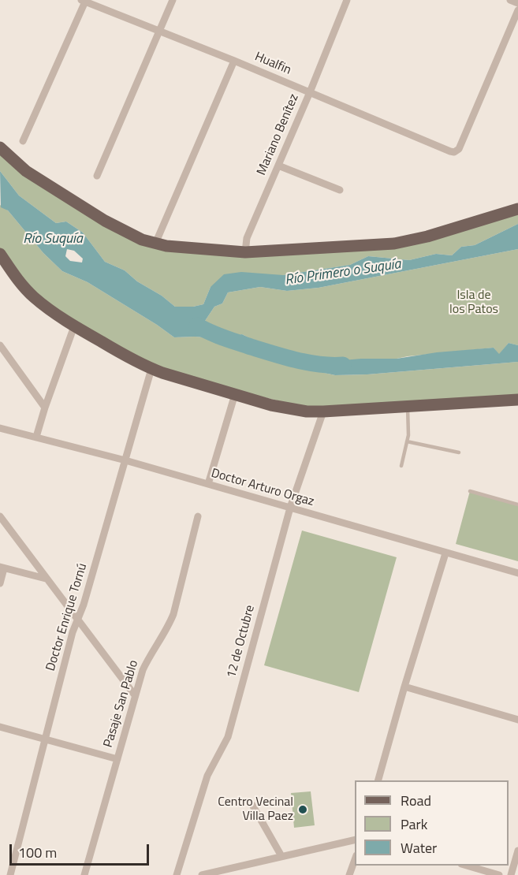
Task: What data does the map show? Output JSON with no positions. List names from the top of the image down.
{
  "streets": {
    "street": [
      "Hualfin",
      "Mariano Benítez",
      "Doctor Arturo Orgaz",
      "Doctor Enrique Tornú",
      "12 de Octubre",
      "Pasaje San Pablo"
    ]
  },
  "crossings": [
    ["Hualfin", "Mariano Benítez"],
    ["Doctor Arturo Orgaz", "Doctor Enrique Tornú"],
    ["Doctor Arturo Orgaz", "12 de Octubre"]
  ],
  "water": ["Río Suquía", "Río Primero o Suquía"],
  "parks": ["Isla de los Patos"],
  "places": ["Centro Vecinal Villa Paez"],
  "legend": ["Road", "Park", "Water"],
  "scale_bar": "100 m"
}
